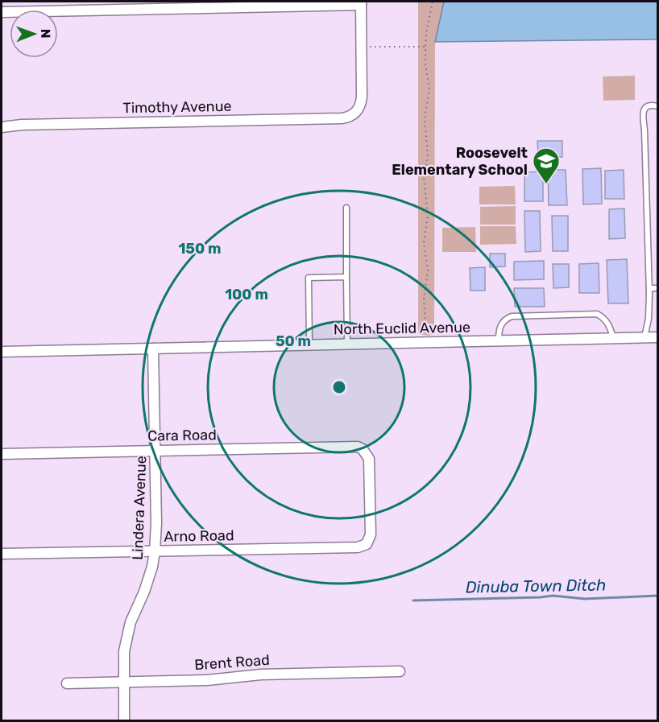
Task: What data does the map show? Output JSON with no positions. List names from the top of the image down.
{
  "streets": {
    "street": [
      "Timothy Avenue",
      "North Euclid Avenue",
      "Cara Road",
      "Lindera Avenue",
      "Arno Road",
      "Brent Road"
    ]
  },
  "crossings": [
    ["North Euclid Avenue", "Lindera Avenue"],
    ["Cara Road", "Lindera Avenue"],
    ["Cara Road", "Arno Road"],
    ["Lindera Avenue", "Arno Road"],
    ["Lindera Avenue", "Brent Road"]
  ],
  "water": ["Dinuba Town Ditch"],
  "places": {
    "school or university": ["Roosevelt Elementary School"]
  },
  "north": "right",
  "rings": ["150 m", "100 m", "50 m"]
}
